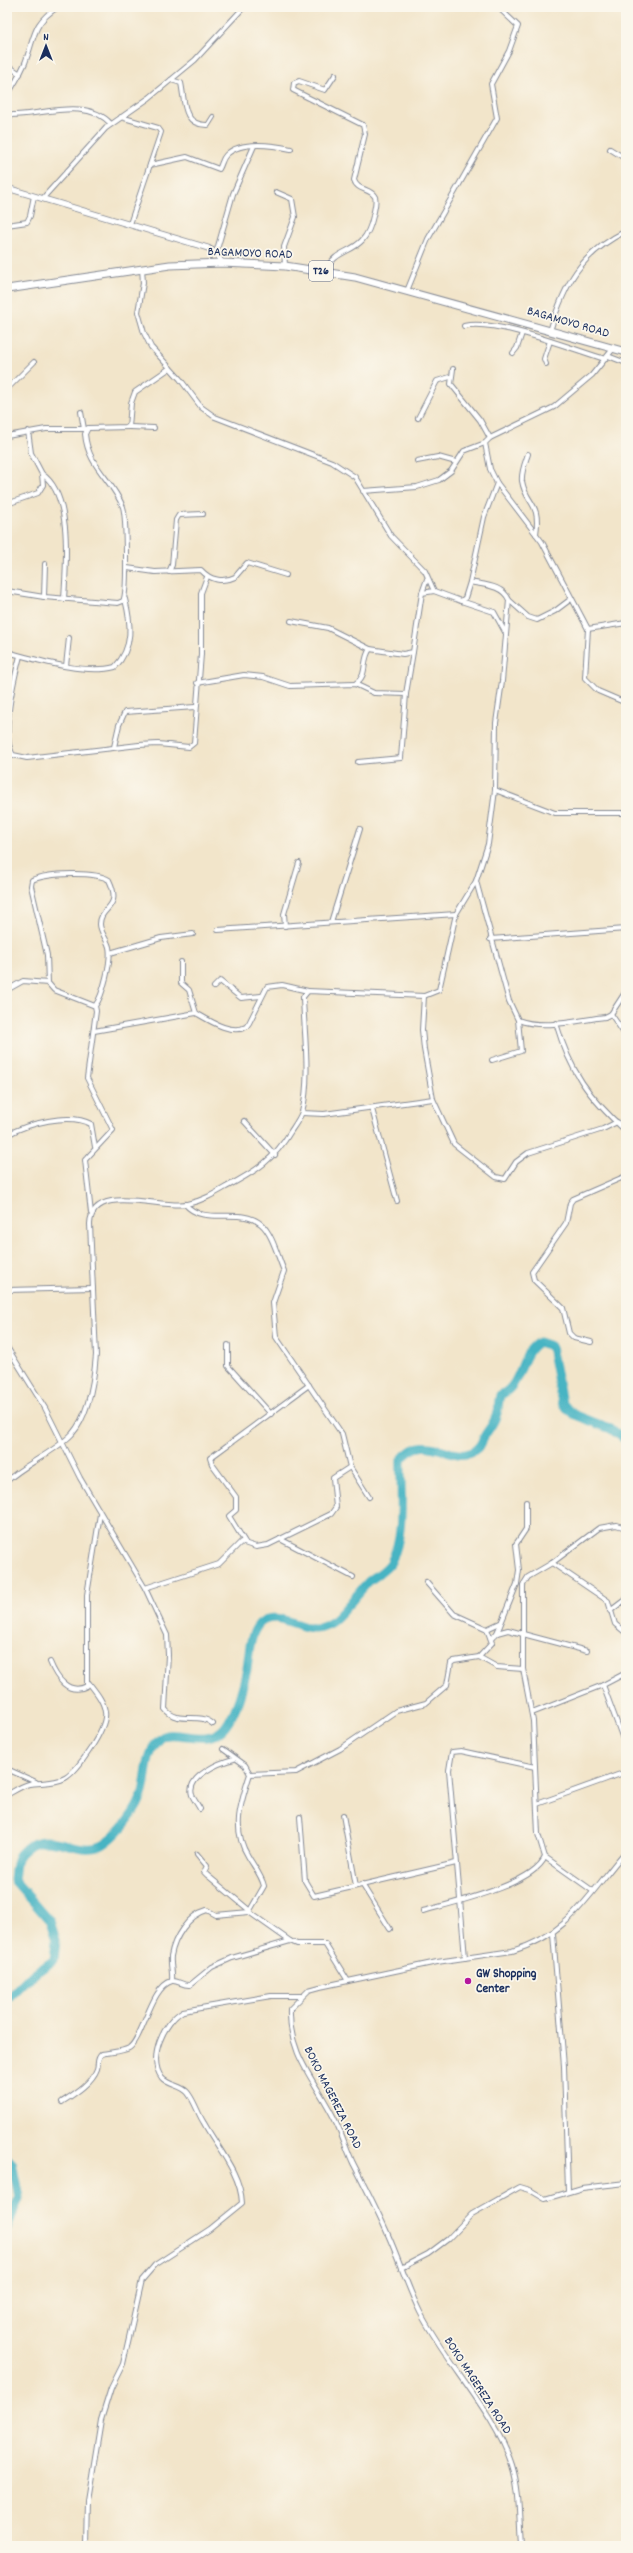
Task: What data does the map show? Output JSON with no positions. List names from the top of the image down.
{
  "streets": {
    "highway": ["BAGAMOYO ROAD", "T26"],
    "street": ["BOKO MAGEREZA ROAD"]
  },
  "places": ["GW Shopping Center"],
  "north": "top"
}
